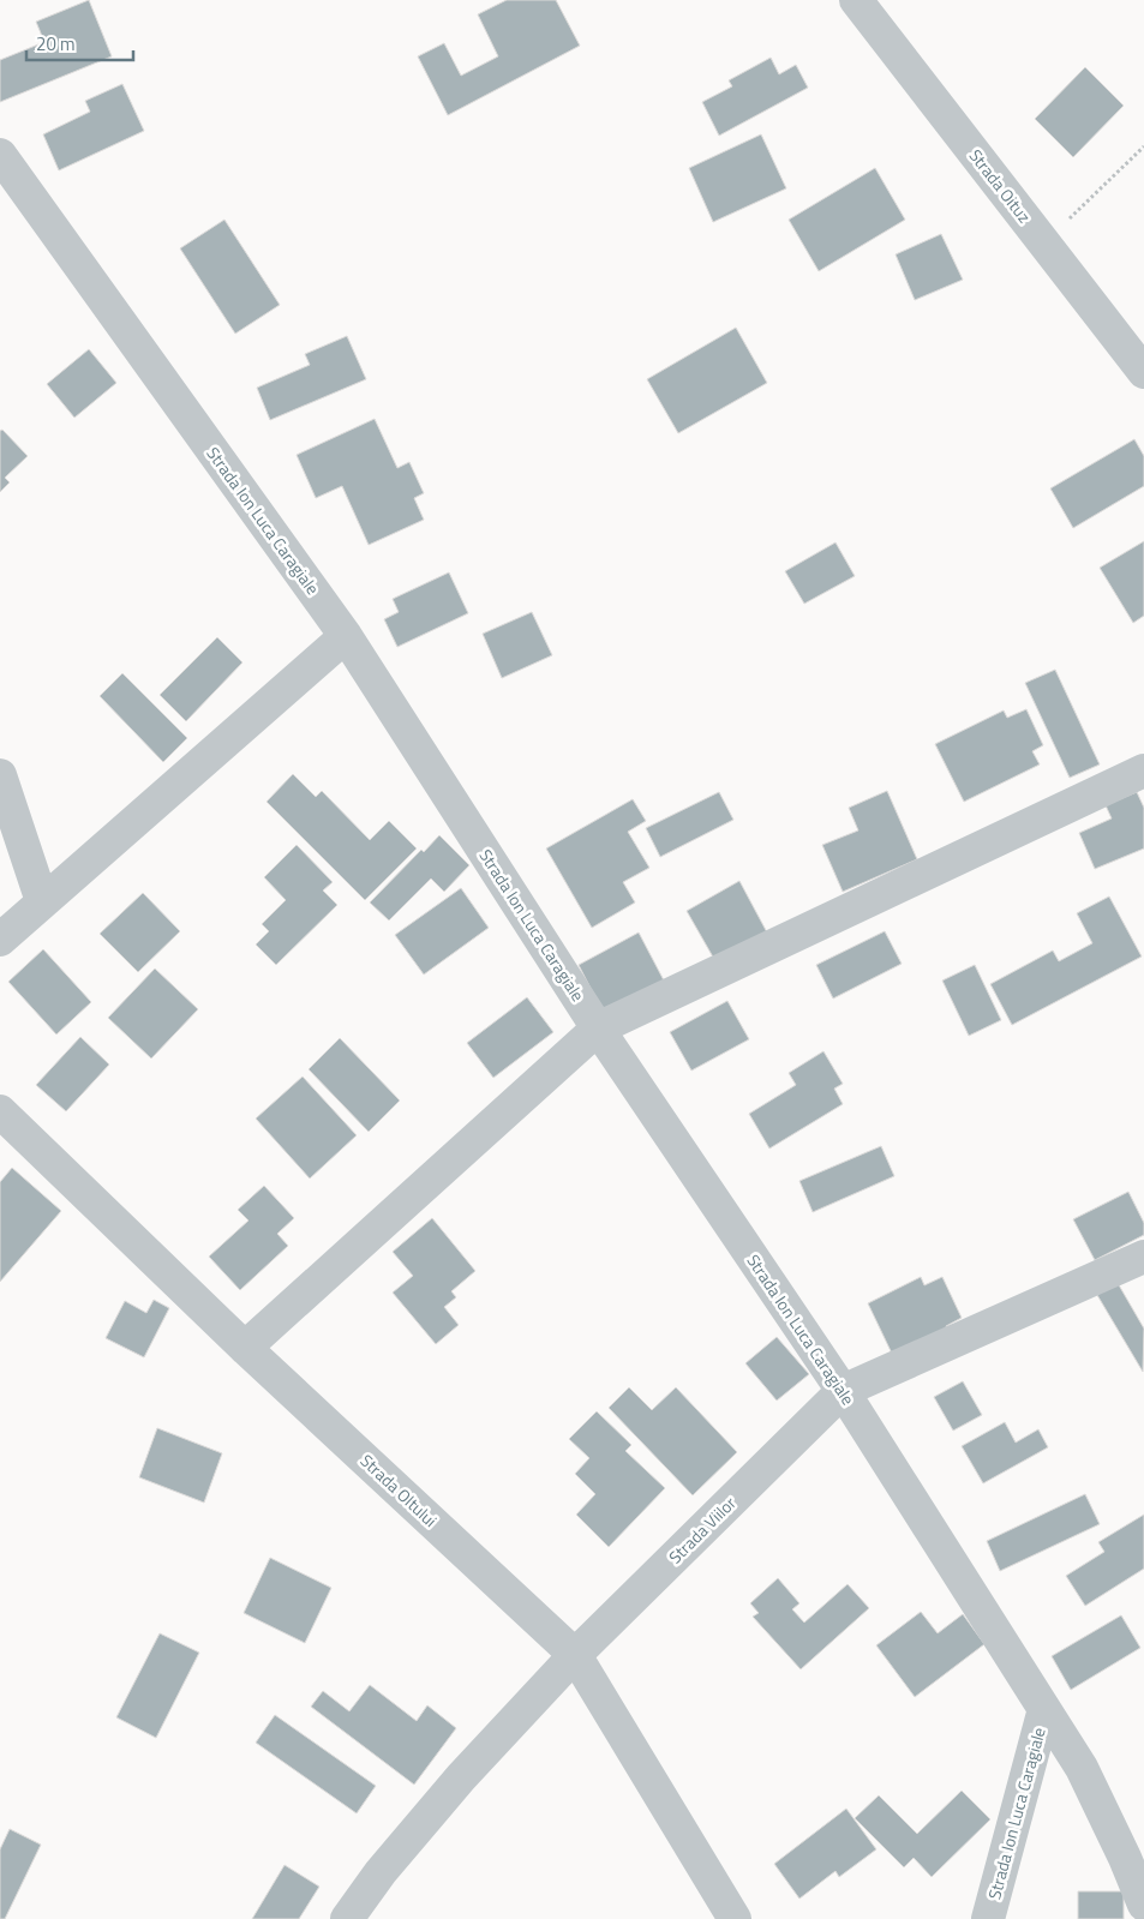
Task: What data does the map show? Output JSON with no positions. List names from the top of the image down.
{
  "streets": {
    "street": [
      "Strada Oituz",
      "Strada Ion Luca Caragiale",
      "Strada Oltului",
      "Strada Viilor"
    ]
  },
  "crossings": [
    ["Strada Ion Luca Caragiale", "Strada Viilor"],
    ["Strada Oltului", "Strada Viilor"]
  ],
  "scale_bar": "20 m"
}
